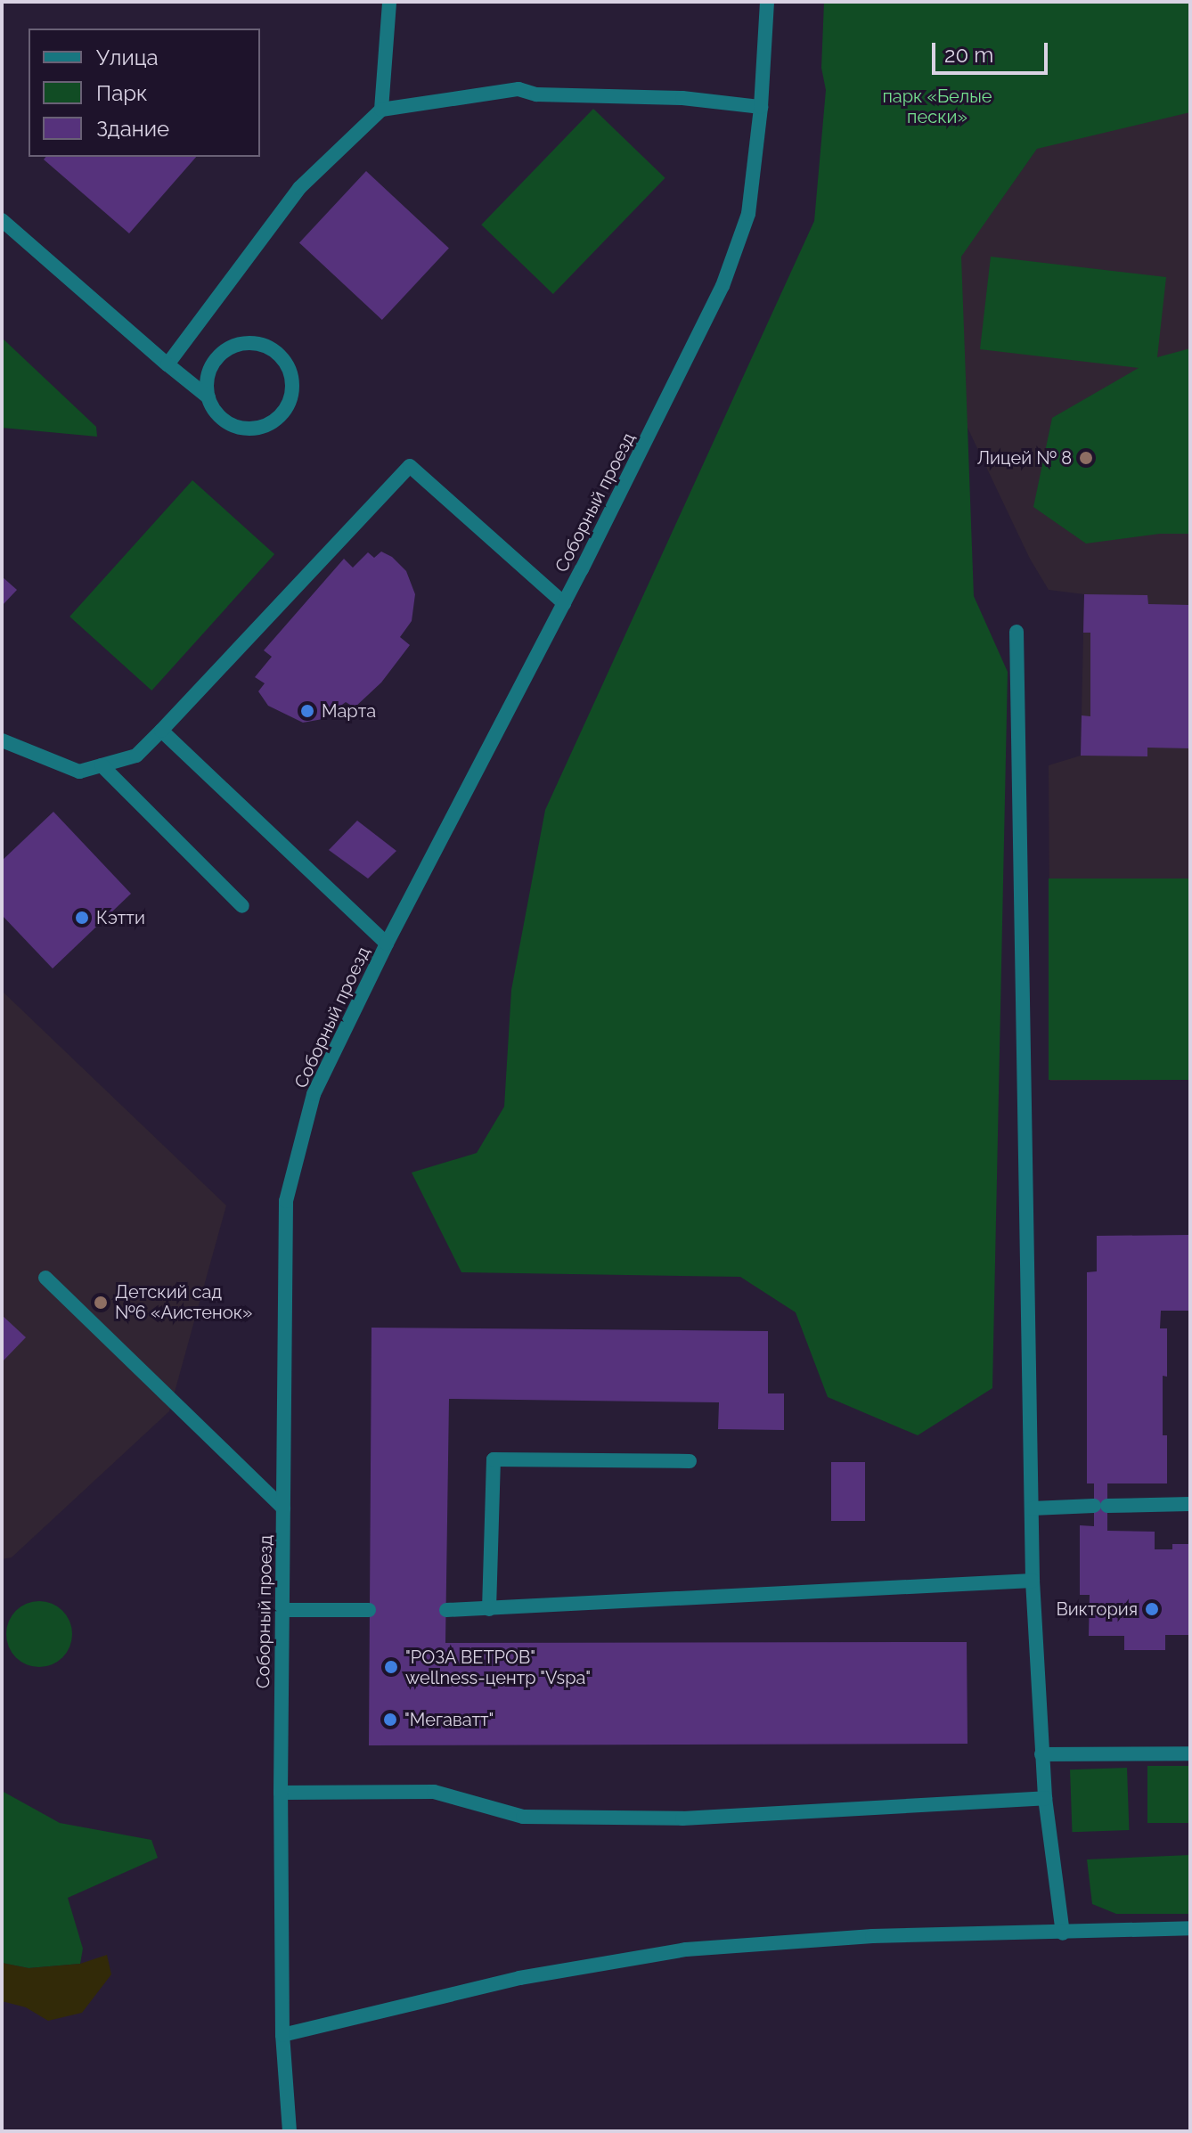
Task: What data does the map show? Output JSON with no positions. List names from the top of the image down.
{
  "streets": {
    "street": ["Соборный проезд"]
  },
  "parks": ["парк «Белые пески»"],
  "places": [
    "Лицей № 8",
    "Марта",
    "Кэтти",
    "Детский сад №6 «Аистенок»",
    "Виктория",
    "\"РОЗА ВЕТРОВ\" wellness-центр \"Vspa\"",
    "\"Мегаватт\""
  ],
  "legend": ["Улица", "Парк", "Здание"],
  "scale_bar": "20 m"
}
